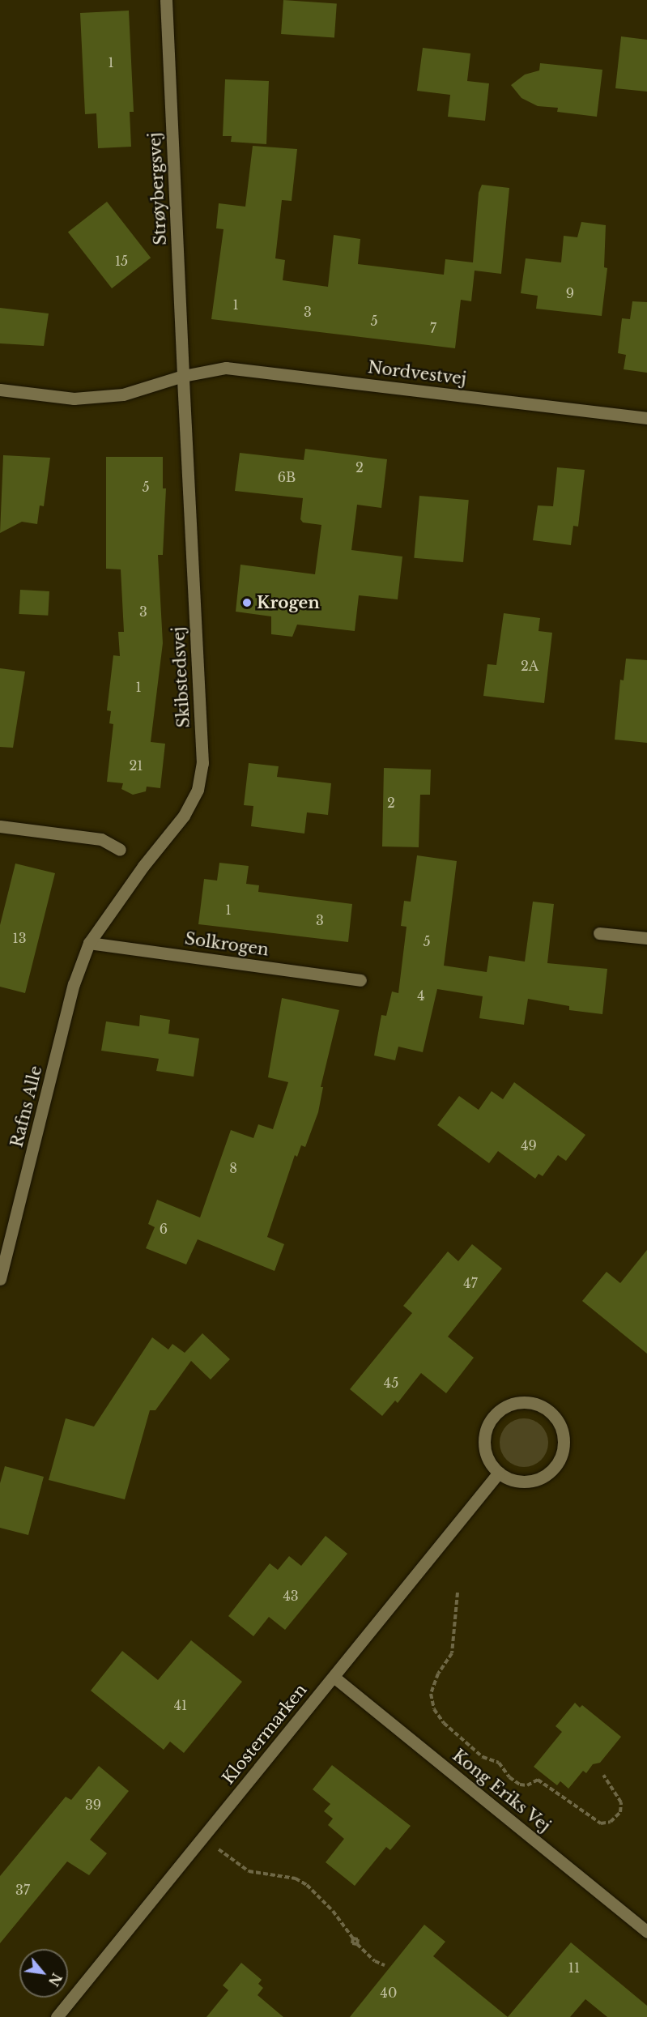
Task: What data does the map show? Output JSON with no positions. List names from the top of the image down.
{
  "streets": {
    "street": [
      "Strøybergsvej",
      "Nordvestvej",
      "Skibstedsvej",
      "Solkrogen",
      "Rafns Alle",
      "Klostermarken",
      "Kong Eriks Vej"
    ]
  },
  "crossings": [
    ["Strøybergsvej", "Nordvestvej"],
    ["Strøybergsvej", "Skibstedsvej"],
    ["Nordvestvej", "Skibstedsvej"],
    ["Skibstedsvej", "Solkrogen"],
    ["Skibstedsvej", "Rafns Alle"],
    ["Solkrogen", "Rafns Alle"],
    ["Klostermarken", "Kong Eriks Vej"]
  ],
  "places": ["Krogen"],
  "house_numbers": [
    "1",
    "15",
    "9",
    "1",
    "3",
    "5",
    "7",
    "2",
    "6B",
    "5",
    "3",
    "2A",
    "1",
    "21",
    "2",
    "1",
    "3",
    "13",
    "5",
    "4",
    "49",
    "8",
    "6",
    "47",
    "45",
    "43",
    "41",
    "39",
    "37",
    "11",
    "40"
  ],
  "north": "bottom right"
}
